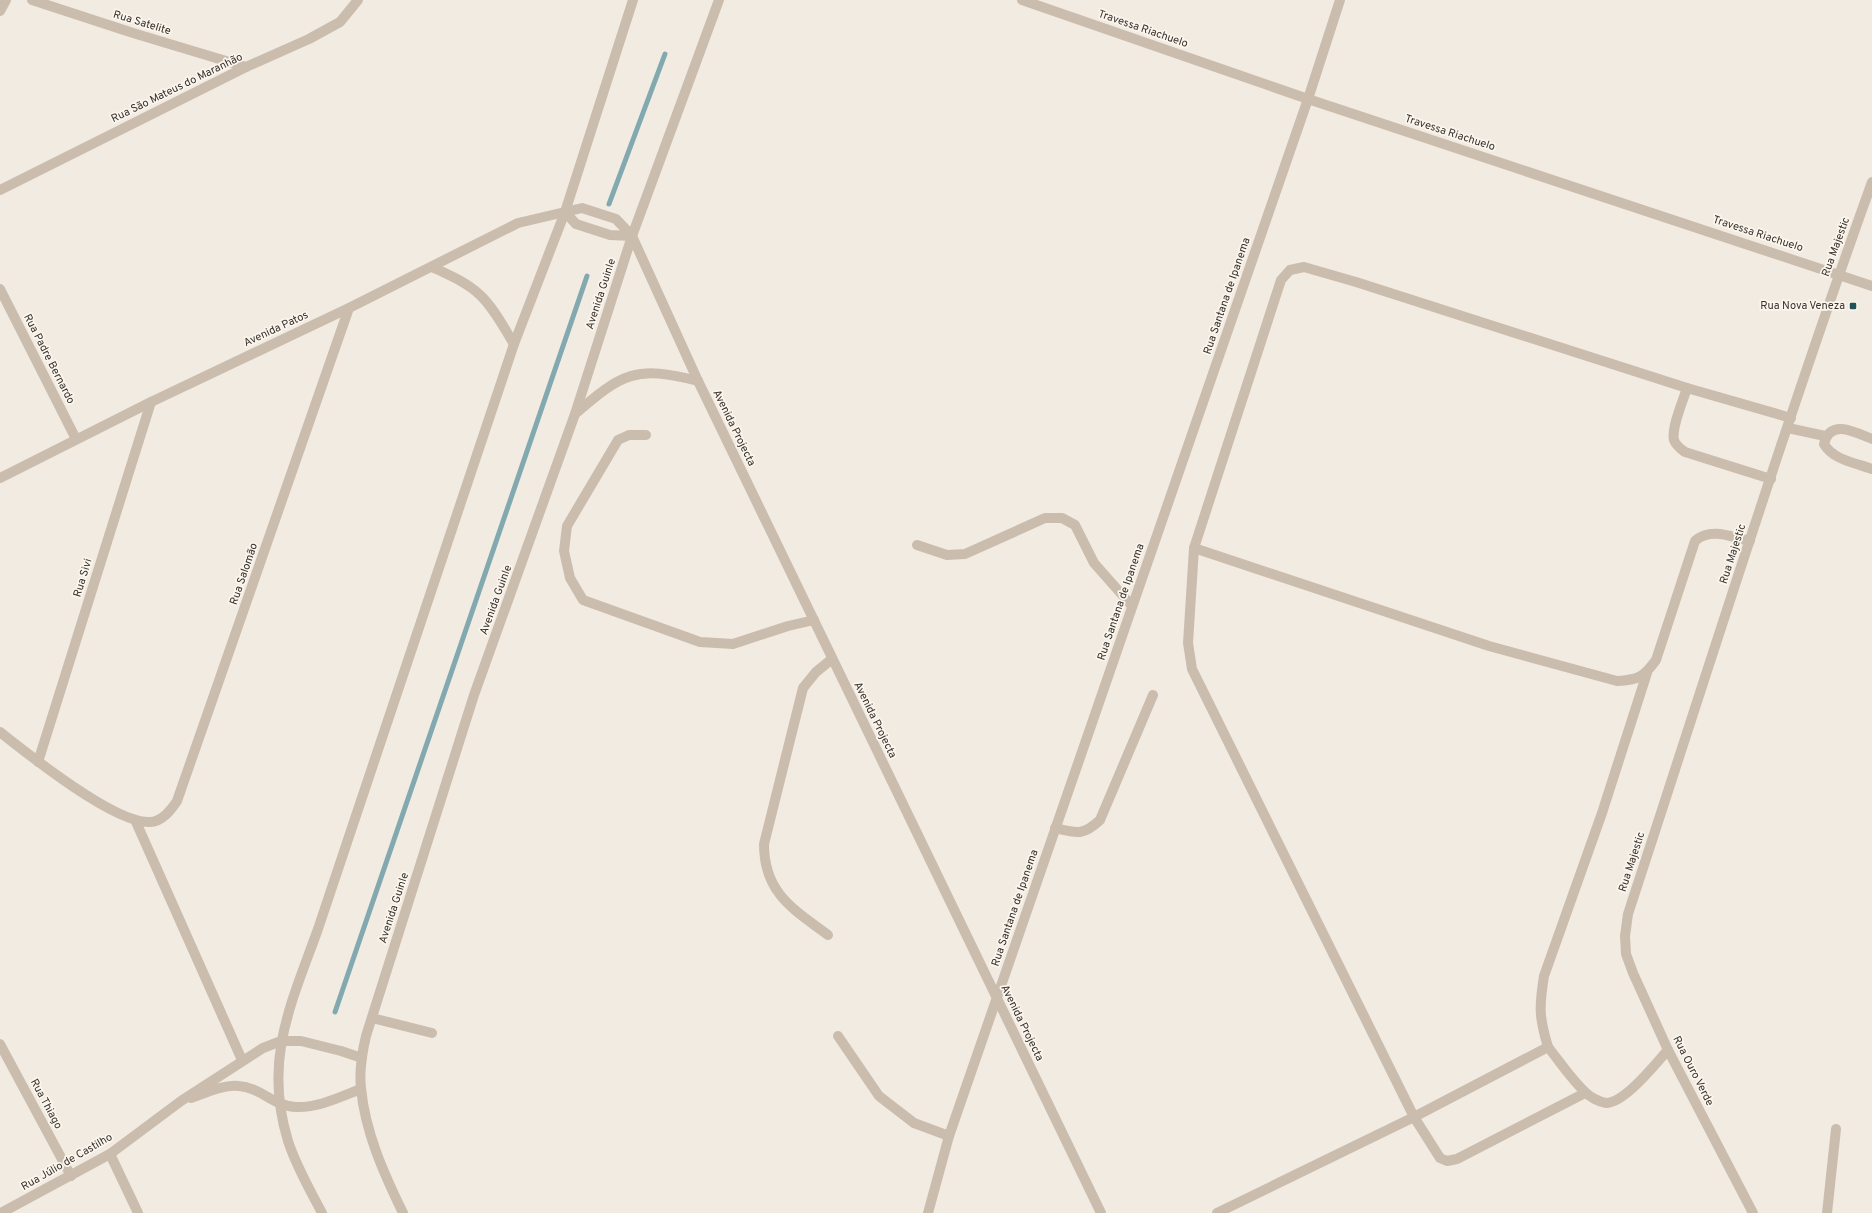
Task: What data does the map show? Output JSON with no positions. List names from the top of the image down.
{
  "streets": {
    "street": [
      "Rua Satelite",
      "Travessa Riachuelo",
      "Rua São Mateus do Maranhão",
      "Rua Majestic",
      "Avenida Guinle",
      "Rua Santana de Ipanema",
      "Avenida Patos",
      "Rua Padre Bernardo",
      "Avenida Projecta",
      "Rua Salomão",
      "Rua Sivi",
      "Rua Ouro Verde",
      "Rua Thiago",
      "Rua Júlio de Castilho"
    ]
  },
  "crossings": [
    ["Rua Satelite", "Rua São Mateus do Maranhão"],
    ["Travessa Riachuelo", "Rua Majestic"],
    ["Travessa Riachuelo", "Rua Santana de Ipanema"],
    ["Rua Majestic", "Rua Ouro Verde"],
    ["Avenida Guinle", "Avenida Patos"],
    ["Avenida Guinle", "Avenida Projecta"],
    ["Rua Santana de Ipanema", "Avenida Projecta"],
    ["Avenida Patos", "Rua Padre Bernardo"],
    ["Avenida Patos", "Avenida Projecta"],
    ["Avenida Patos", "Rua Salomão"],
    ["Avenida Patos", "Rua Sivi"],
    ["Rua Thiago", "Rua Júlio de Castilho"]
  ],
  "places": {
    "transit": ["Rua Nova Veneza"]
  }
}
